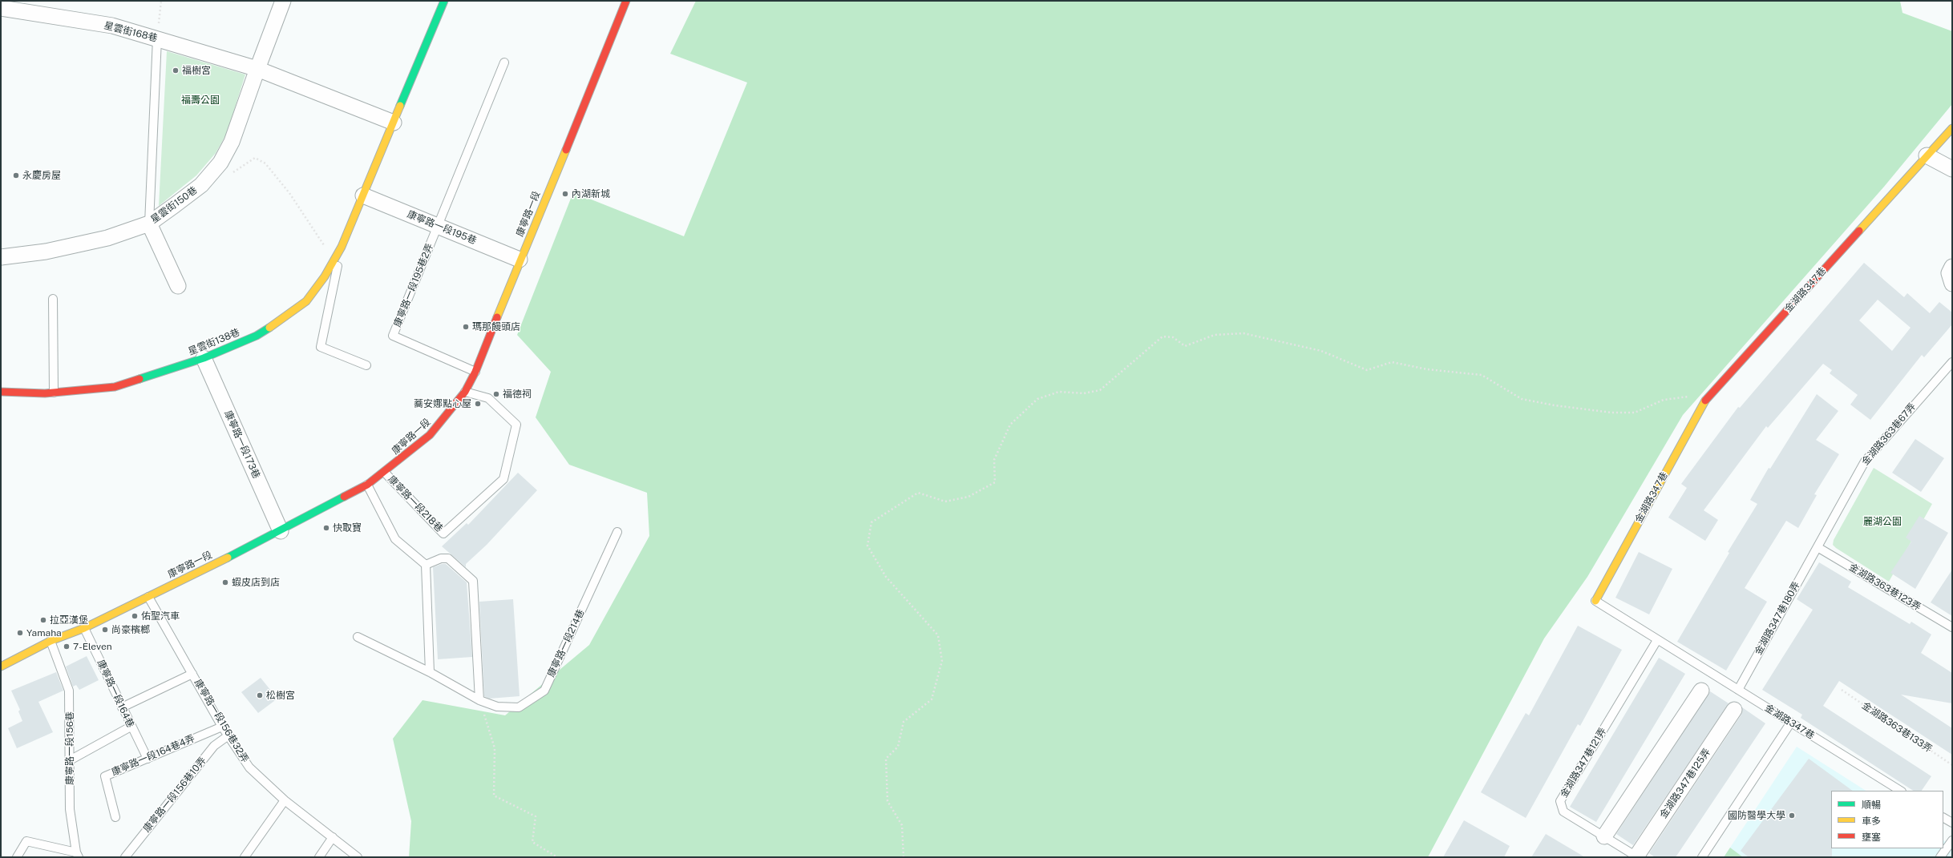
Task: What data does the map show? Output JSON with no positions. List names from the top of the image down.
{
  "streets": {
    "street": [
      "星雲街168巷",
      "星雲街150巷",
      "康寧路一段",
      "康寧路一段195巷",
      "金湖路347巷",
      "星雲街138巷",
      "康寧路一段173巷",
      "金湖路347巷125弄"
    ],
    "lane": [
      "康寧路一段195巷2弄",
      "金湖路363巷67弄",
      "康寧路一段218巷",
      "金湖路363巷123弄",
      "金湖路347巷180弄",
      "康寧路一段214巷",
      "康寧路一段164巷",
      "康寧路一段156巷32弄",
      "康寧路一段156巷",
      "康寧路一段164巷4弄",
      "金湖路347巷121弄",
      "康寧路一段156巷10弄"
    ],
    "path": ["金湖路363巷133弄"]
  },
  "crossings": [
    ["星雲街168巷", "星雲街150巷"],
    ["康寧路一段", "康寧路一段195巷"],
    ["康寧路一段", "康寧路一段195巷2弄"],
    ["康寧路一段", "康寧路一段173巷"],
    ["康寧路一段", "康寧路一段218巷"],
    ["康寧路一段", "康寧路一段164巷"],
    ["康寧路一段", "康寧路一段156巷32弄"],
    ["康寧路一段", "康寧路一段156巷"],
    ["康寧路一段195巷", "康寧路一段195巷2弄"],
    ["康寧路一段195巷", "星雲街138巷"],
    ["金湖路347巷", "金湖路347巷180弄"],
    ["金湖路347巷", "金湖路347巷121弄"],
    ["星雲街138巷", "康寧路一段173巷"],
    ["金湖路363巷67弄", "金湖路363巷123弄"],
    ["金湖路363巷67弄", "金湖路347巷180弄"],
    ["金湖路363巷123弄", "金湖路347巷180弄"],
    ["康寧路一段164巷", "康寧路一段164巷4弄"],
    ["康寧路一段156巷32弄", "康寧路一段164巷4弄"],
    ["康寧路一段156巷32弄", "康寧路一段156巷10弄"],
    ["金湖路347巷121弄", "金湖路347巷125弄"]
  ],
  "parks": ["福壽公園", "麗湖公園"],
  "places": [
    "福樹宮",
    "永慶房屋",
    "內湖新城",
    "瑪那饅頭店",
    "福德祠",
    "蕎安娜點心屋",
    "快取寶",
    "蝦皮店到店",
    "佑聖汽車",
    "拉亞漢堡",
    "尚豪檳榔",
    "Yamaha",
    "7-Eleven",
    "松樹宮",
    "國防醫學大學"
  ],
  "legend": ["順暢", "車多", "壅塞"]
}
